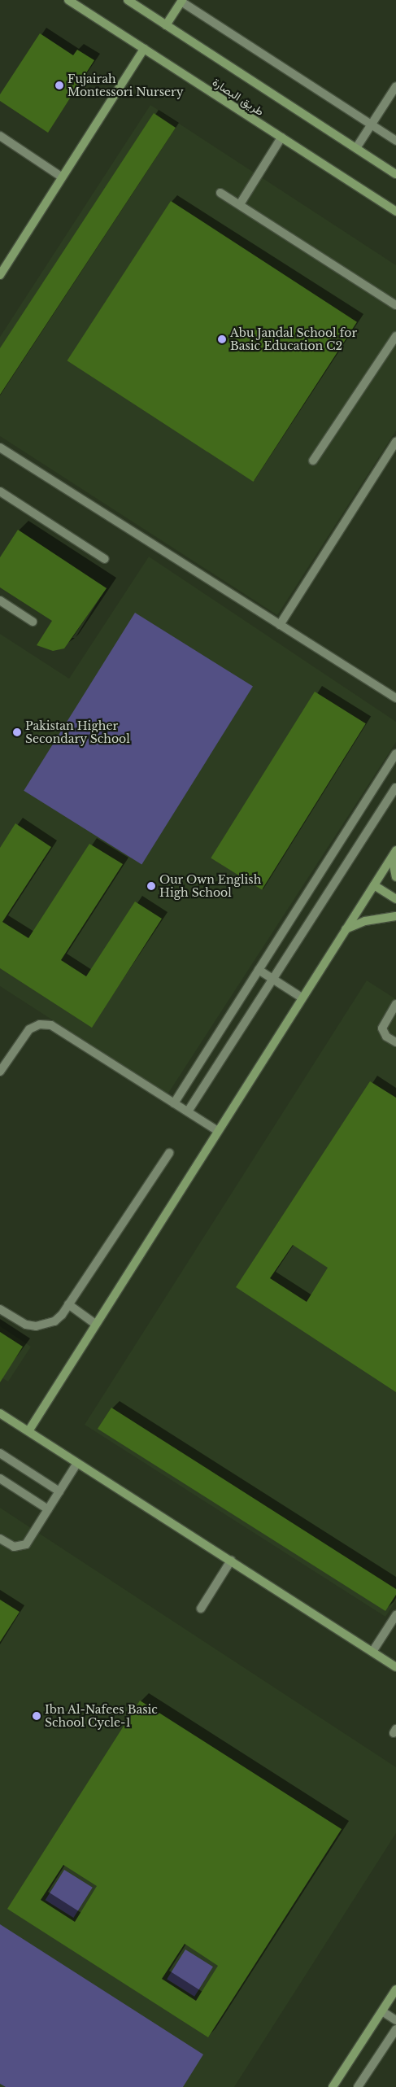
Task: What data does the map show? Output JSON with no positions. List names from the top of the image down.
{
  "streets": {
    "street": ["طريق البصارة"]
  },
  "places": [
    "Fujairah Montessori Nursery",
    "Abu Jandal School for Basic Education C2",
    "Pakistan Higher Secondary School",
    "Our Own English High School",
    "Ibn Al-Nafees Basic School Cycle-1"
  ]
}
